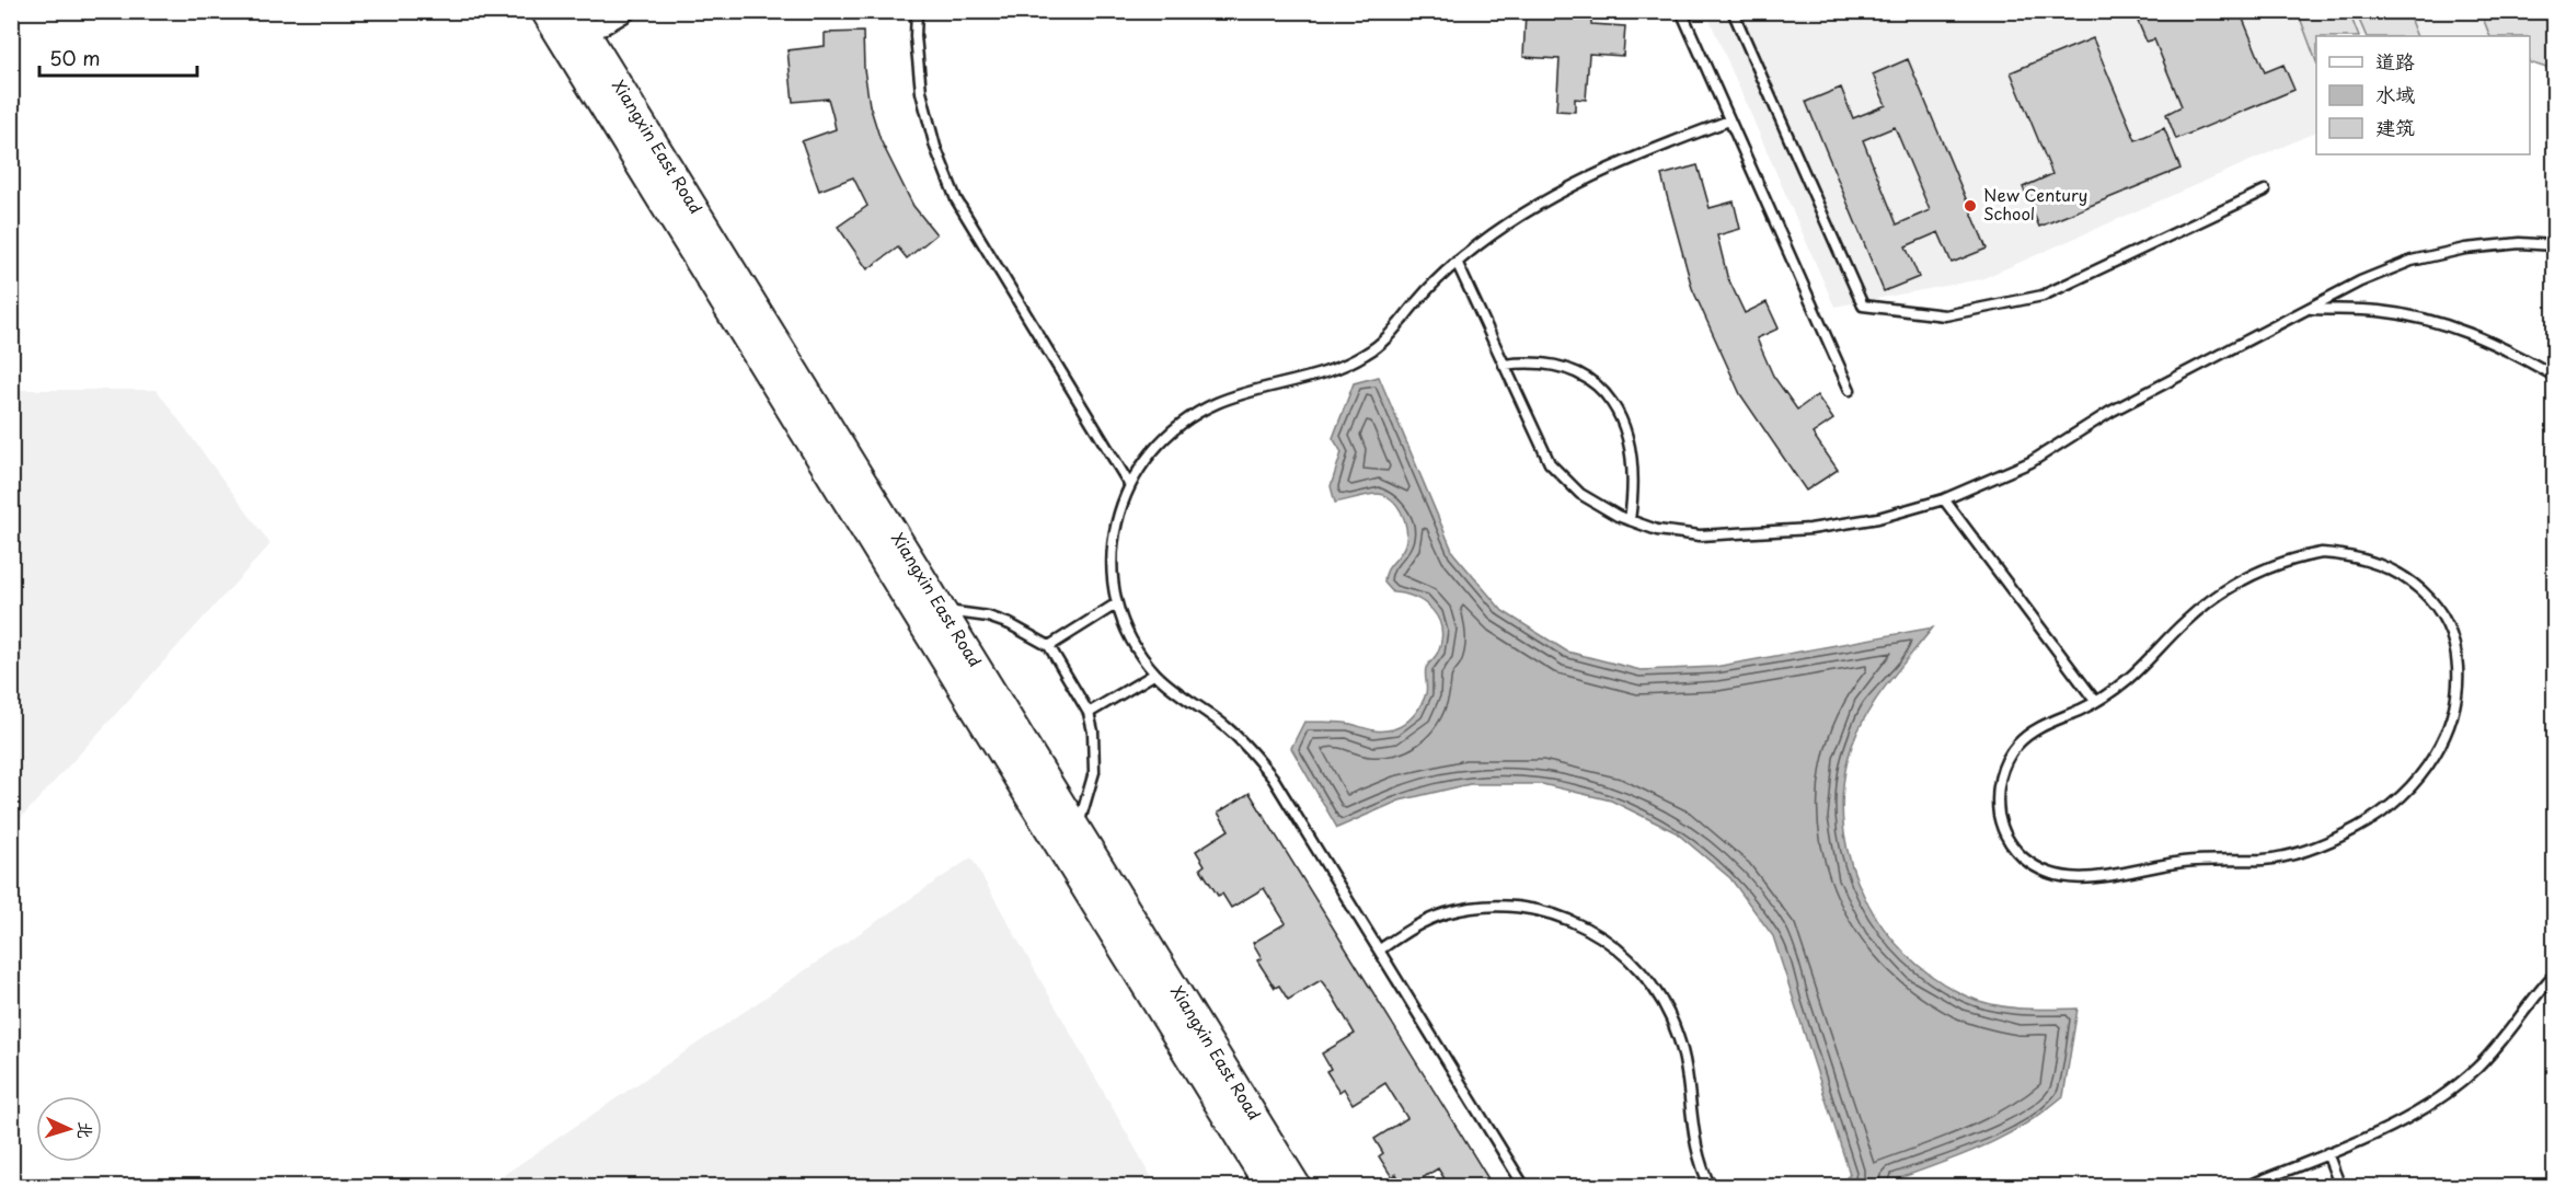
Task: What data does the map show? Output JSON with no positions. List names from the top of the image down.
{
  "streets": {
    "street": ["Xiangxin East Road"]
  },
  "places": ["New Century School"],
  "legend": ["道路", "水域", "建筑"],
  "scale_bar": "50 m",
  "north": "right"
}
